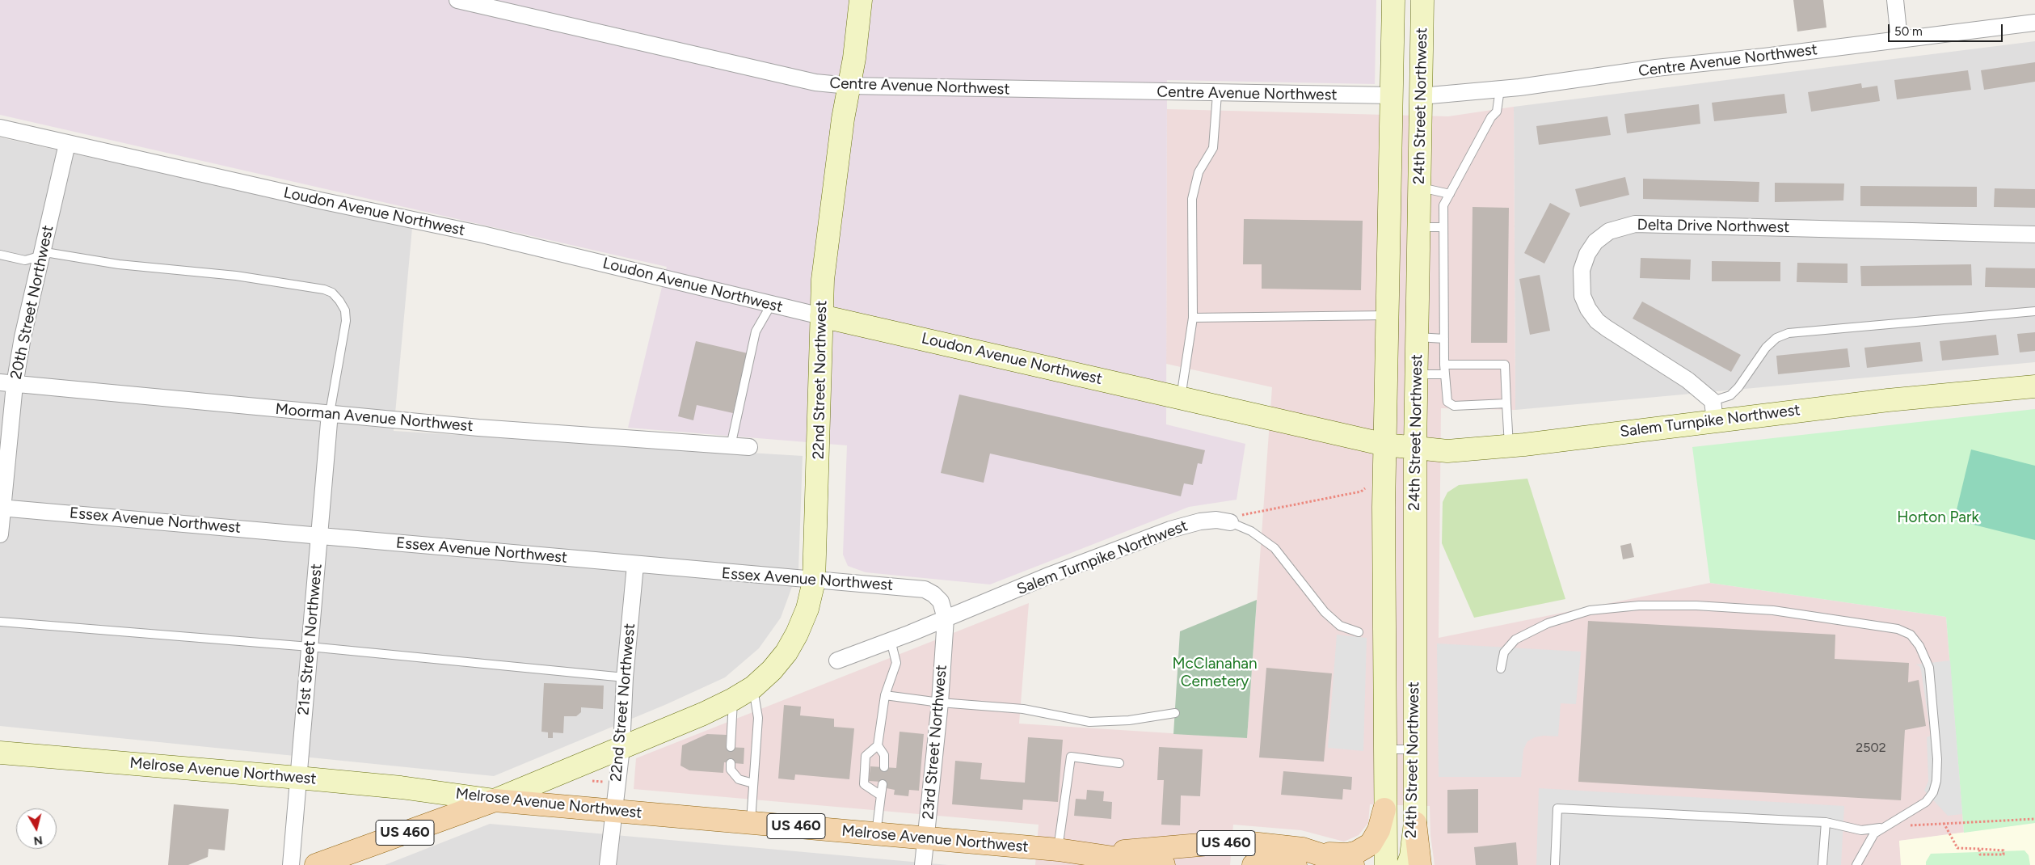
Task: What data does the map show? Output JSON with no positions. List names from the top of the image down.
{
  "streets": {
    "main road": ["Melrose Avenue Northwest", "US 460"],
    "street": [
      "Centre Avenue Northwest",
      "24th Street Northwest",
      "Loudon Avenue Northwest",
      "Delta Drive Northwest",
      "20th Street Northwest",
      "22nd Street Northwest",
      "Moorman Avenue Northwest",
      "Salem Turnpike Northwest",
      "Essex Avenue Northwest",
      "21st Street Northwest",
      "23rd Street Northwest"
    ]
  },
  "crossings": [
    ["Centre Avenue Northwest", "24th Street Northwest"],
    ["Centre Avenue Northwest", "22nd Street Northwest"],
    ["24th Street Northwest", "Loudon Avenue Northwest"],
    ["24th Street Northwest", "Salem Turnpike Northwest"],
    ["Loudon Avenue Northwest", "20th Street Northwest"],
    ["Loudon Avenue Northwest", "22nd Street Northwest"],
    ["Loudon Avenue Northwest", "Salem Turnpike Northwest"],
    ["Delta Drive Northwest", "Salem Turnpike Northwest"],
    ["20th Street Northwest", "Moorman Avenue Northwest"],
    ["20th Street Northwest", "Essex Avenue Northwest"],
    ["22nd Street Northwest", "Essex Avenue Northwest"],
    ["22nd Street Northwest", "Melrose Avenue Northwest"],
    ["Moorman Avenue Northwest", "21st Street Northwest"],
    ["Salem Turnpike Northwest", "Essex Avenue Northwest"],
    ["Salem Turnpike Northwest", "23rd Street Northwest"],
    ["Essex Avenue Northwest", "21st Street Northwest"],
    ["Essex Avenue Northwest", "23rd Street Northwest"],
    ["21st Street Northwest", "Melrose Avenue Northwest"],
    ["23rd Street Northwest", "Melrose Avenue Northwest"],
    ["Melrose Avenue Northwest", "US 460"]
  ],
  "parks": ["Horton Park", "McClanahan Cemetery"],
  "house_numbers": ["2502"],
  "scale_bar": "50 m",
  "north": "bottom"
}
